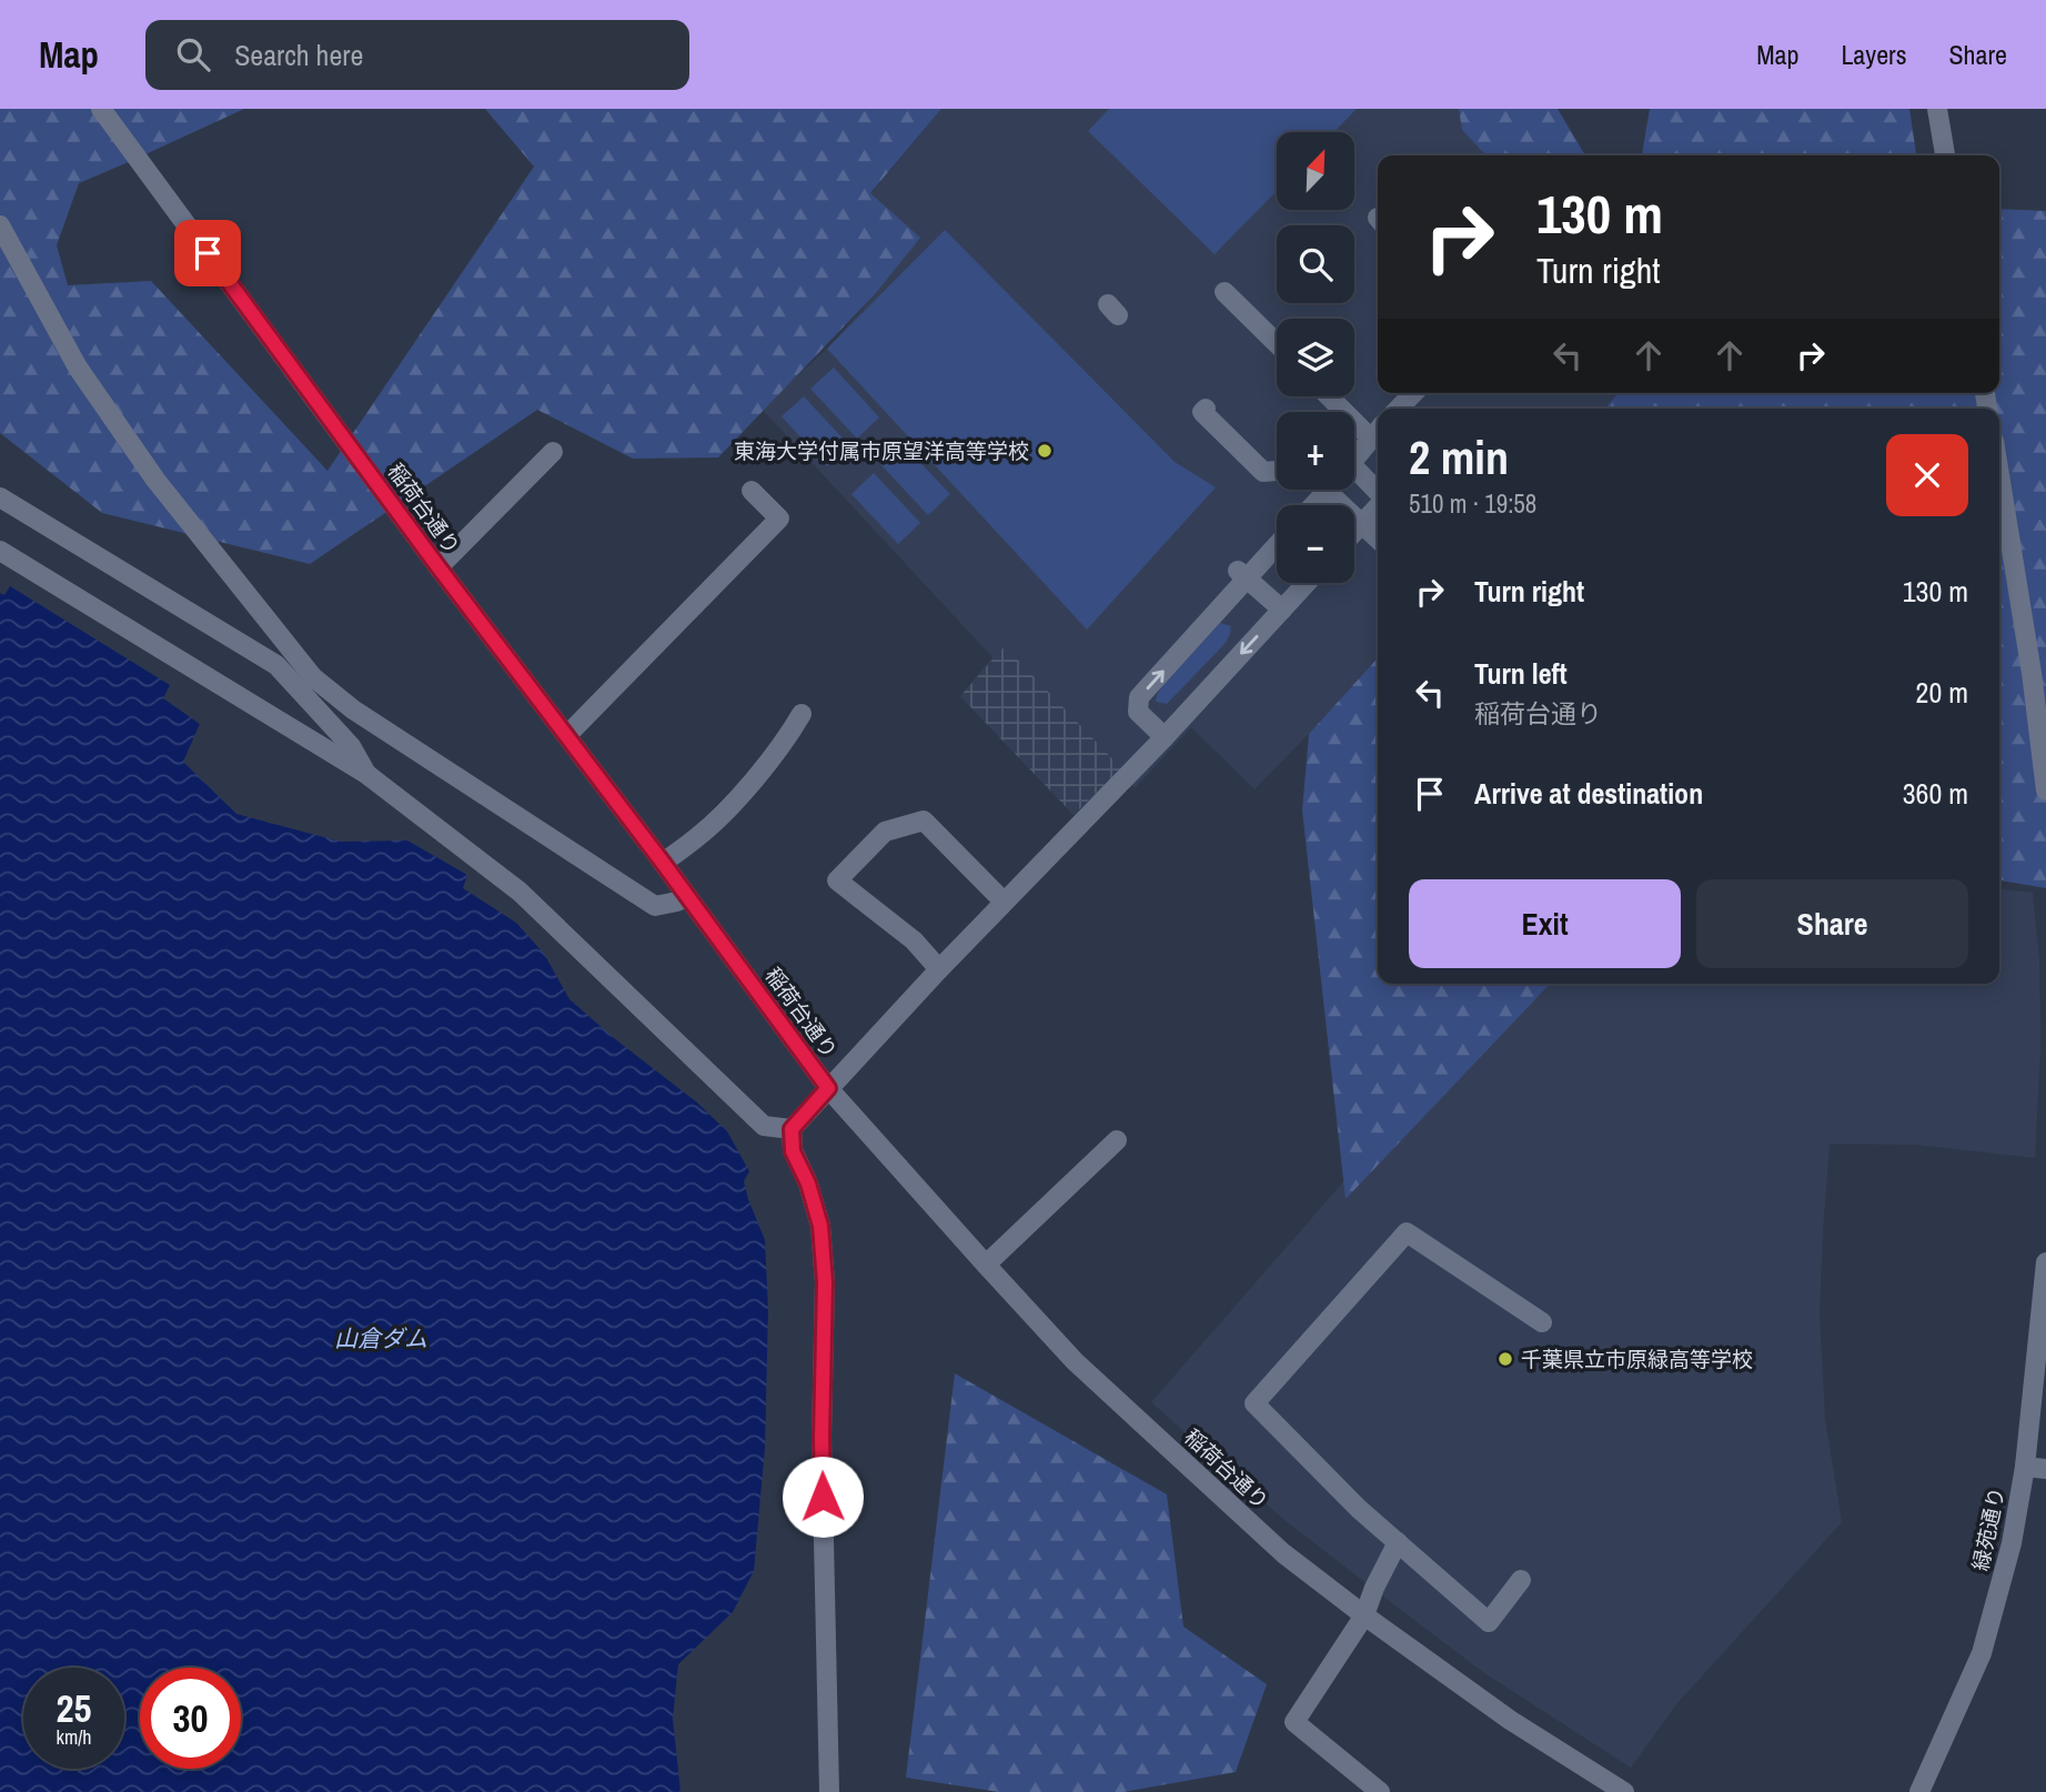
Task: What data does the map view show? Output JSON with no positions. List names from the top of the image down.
{
  "streets": {
    "street": ["稲荷台通り", "緑苑通り"]
  },
  "water": ["山倉ダム"],
  "places": ["東海大学付属市原望洋高等学校", "千葉県立市原緑高等学校"],
  "north": "top right",
  "page": {
    "header": "Map",
    "search": "Search here",
    "nav": ["Map", "Layers", "Share"],
    "map_buttons": ["+", "−"],
    "turn": ["130 m", "Turn right"],
    "heading": ["2 min", "510 m · 19:58"],
    "list": [
      {
        "name": "Turn right",
        "value": "130 m"
      },
      {
        "name": "Turn left",
        "note": "稲荷台通り",
        "value": "20 m"
      },
      {
        "name": "Arrive at destination",
        "value": "360 m"
      }
    ],
    "buttons": ["Exit", "Share"],
    "speed": "25 km/h",
    "limit": "30"
  }
}
